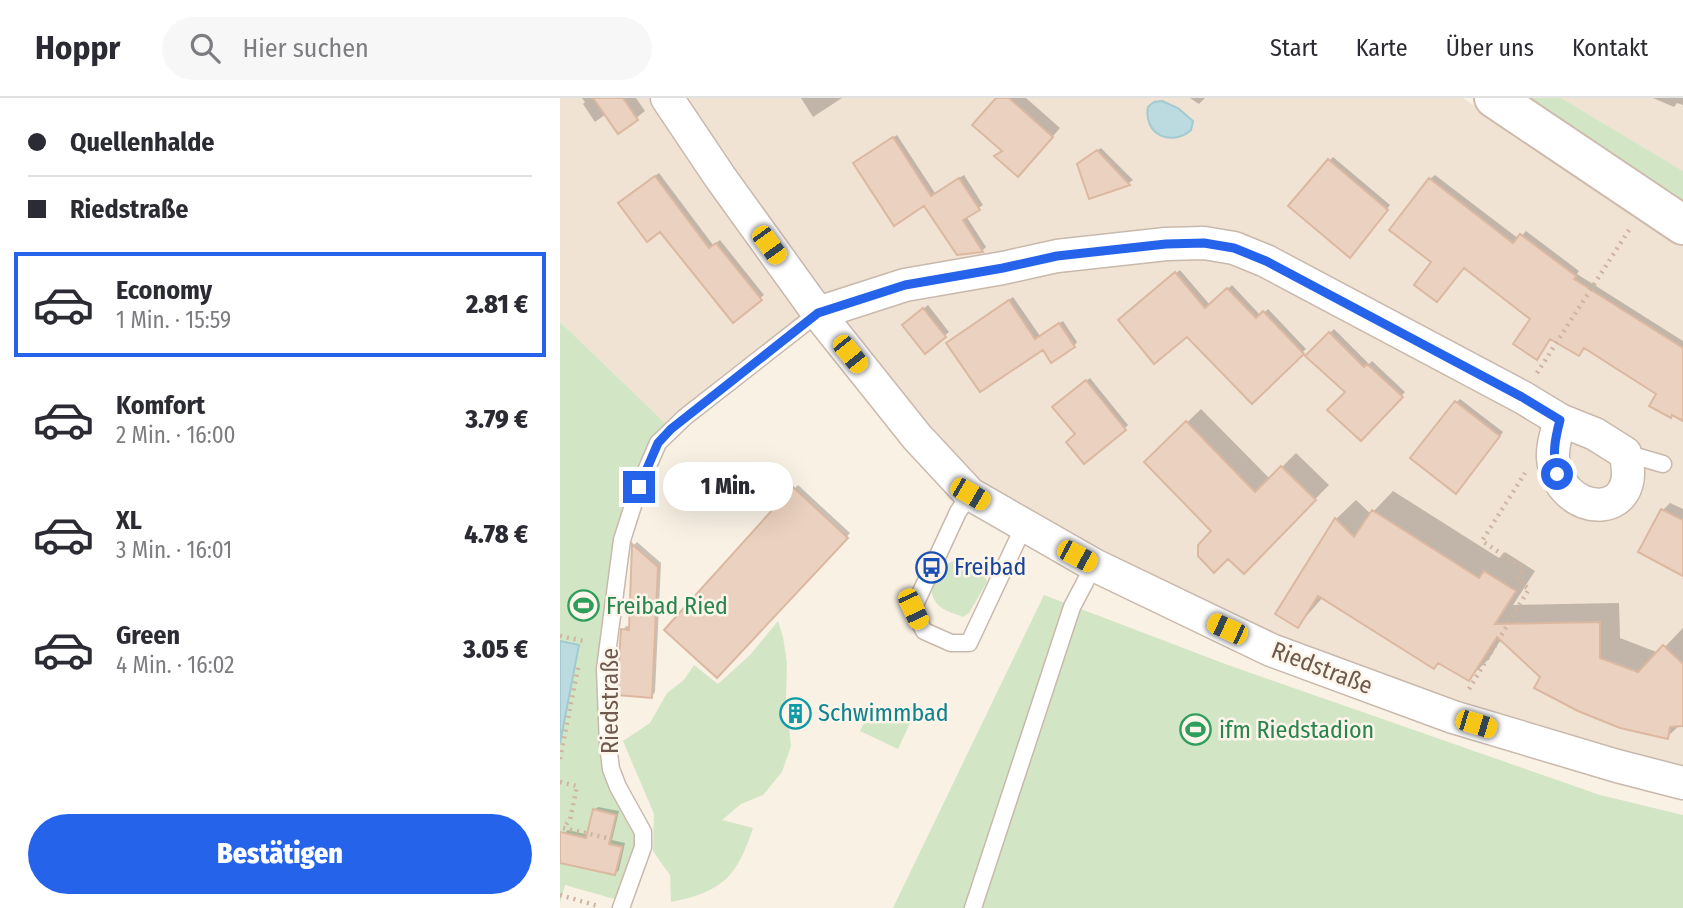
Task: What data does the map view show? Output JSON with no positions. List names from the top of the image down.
{
  "streets": {
    "street": ["Riedstraße"]
  },
  "places": {
    "bus stop": ["Freibad"],
    "sports": ["Freibad Ried", "ifm Riedstadion"],
    "building": ["Schwimmbad"]
  },
  "page": {
    "header": "Hoppr",
    "search": "Hier suchen",
    "nav": [
      "Start",
      "Karte",
      "Über uns",
      "Kontakt"
    ],
    "banner": ["Quellenhalde", "Riedstraße"],
    "list": [
      {
        "name": "Economy",
        "note": "1 Min. · 15:59",
        "value": "2.81 €"
      },
      {
        "name": "Komfort",
        "note": "2 Min. · 16:00",
        "value": "3.79 €"
      },
      {
        "name": "XL",
        "note": "3 Min. · 16:01",
        "value": "4.78 €"
      },
      {
        "name": "Green",
        "note": "4 Min. · 16:02",
        "value": "3.05 €"
      }
    ],
    "bubble": "1 Min.",
    "buttons": "Bestätigen"
  }
}
